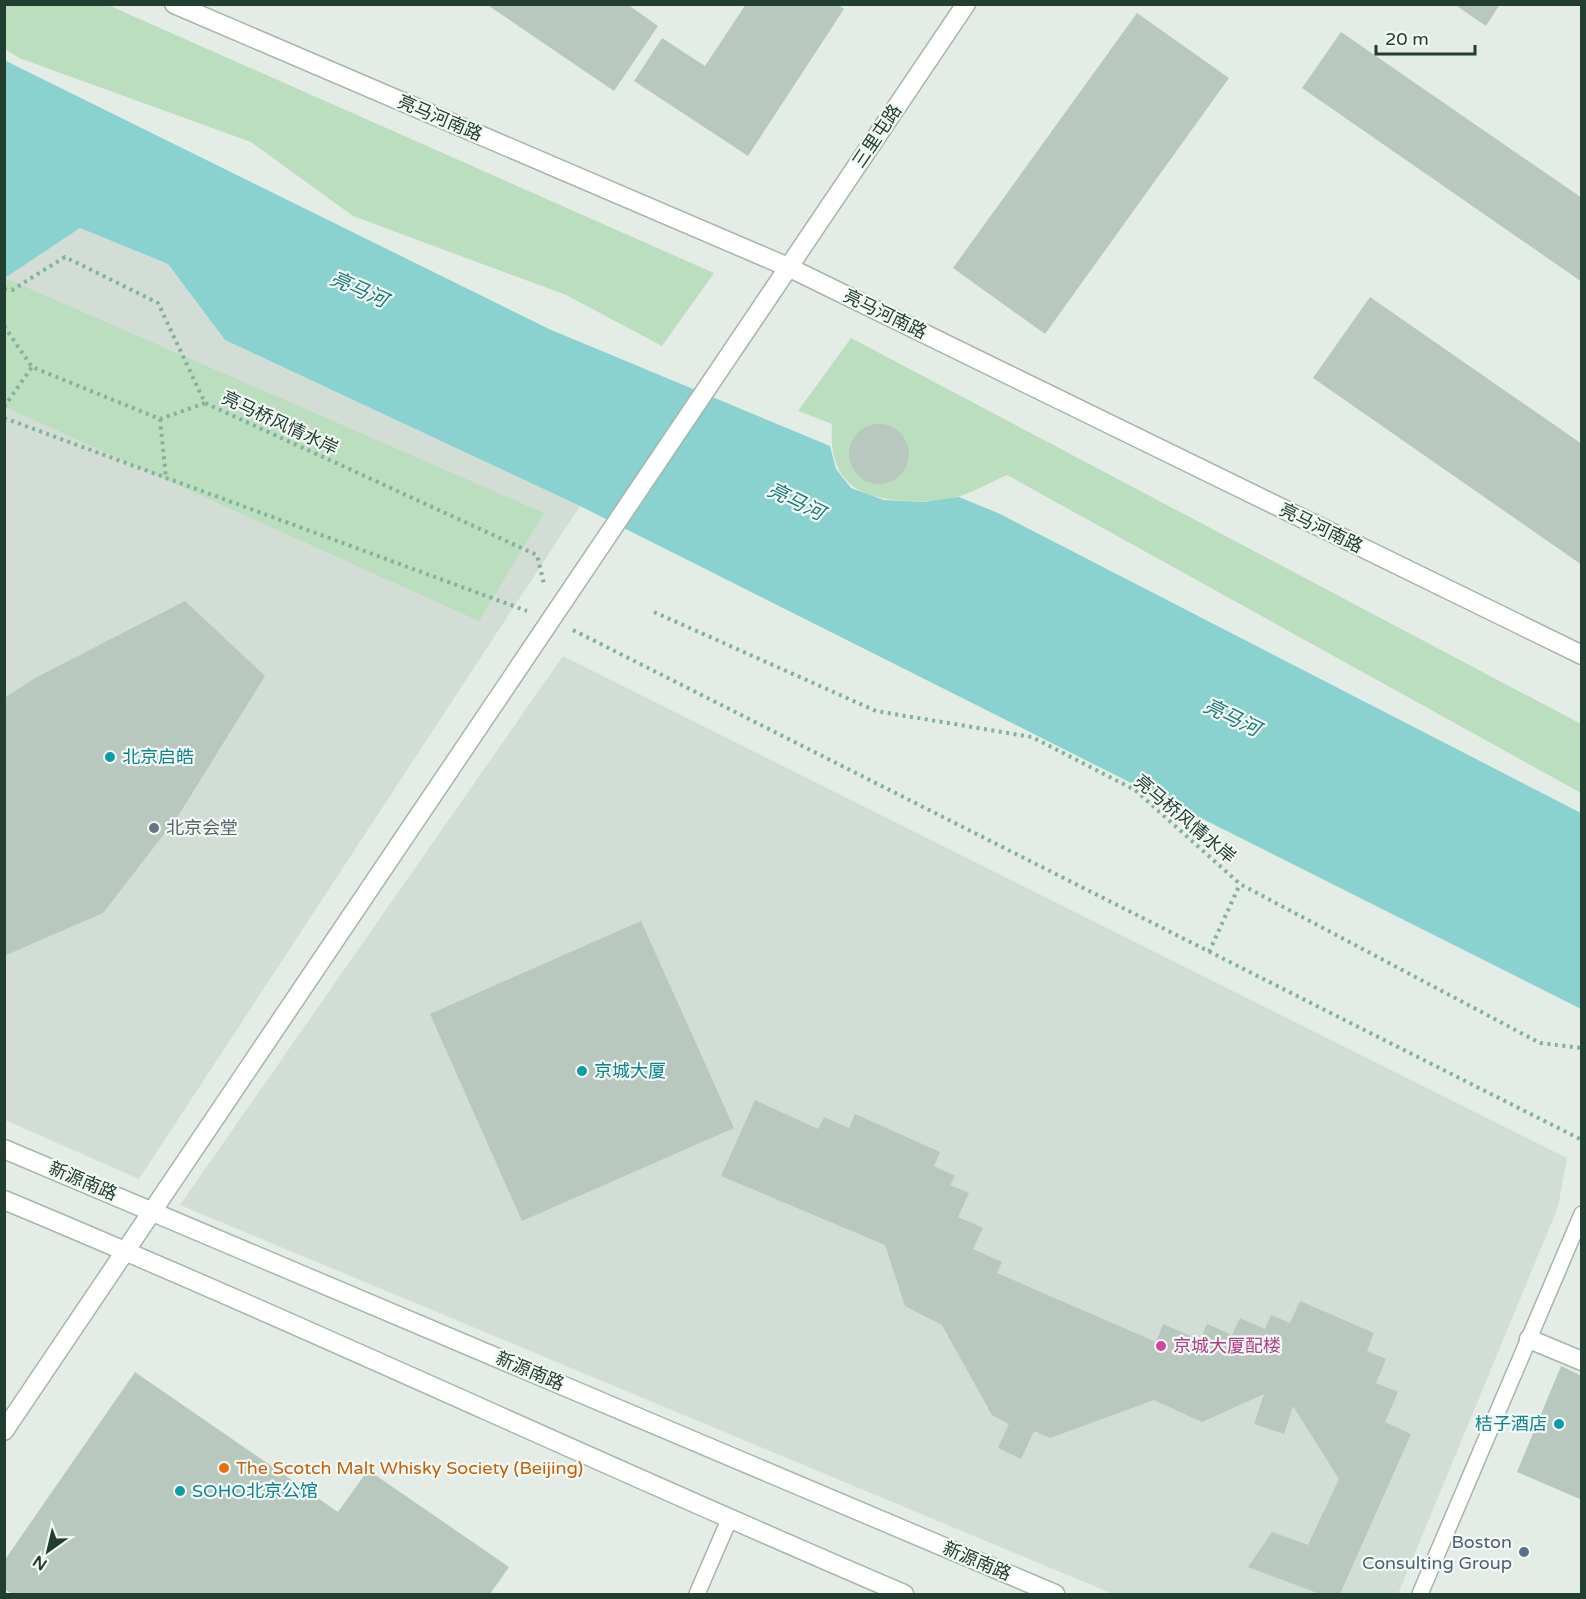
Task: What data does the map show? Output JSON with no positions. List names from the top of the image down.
{
  "streets": {
    "street": ["亮马河南路", "三里屯路", "新源南路"],
    "path": ["亮马桥风情水岸"]
  },
  "crossings": [
    ["亮马河南路", "三里屯路"],
    ["三里屯路", "新源南路"]
  ],
  "water": ["亮马河"],
  "places": [
    "北京启皓",
    "北京会堂",
    "京城大厦",
    "京城大厦配楼",
    "桔子酒店",
    "The Scotch Malt Whisky Society (Beijing)",
    "SOHO北京公馆",
    "Boston Consulting Group"
  ],
  "scale_bar": "20 m",
  "north": "bottom left"
}
